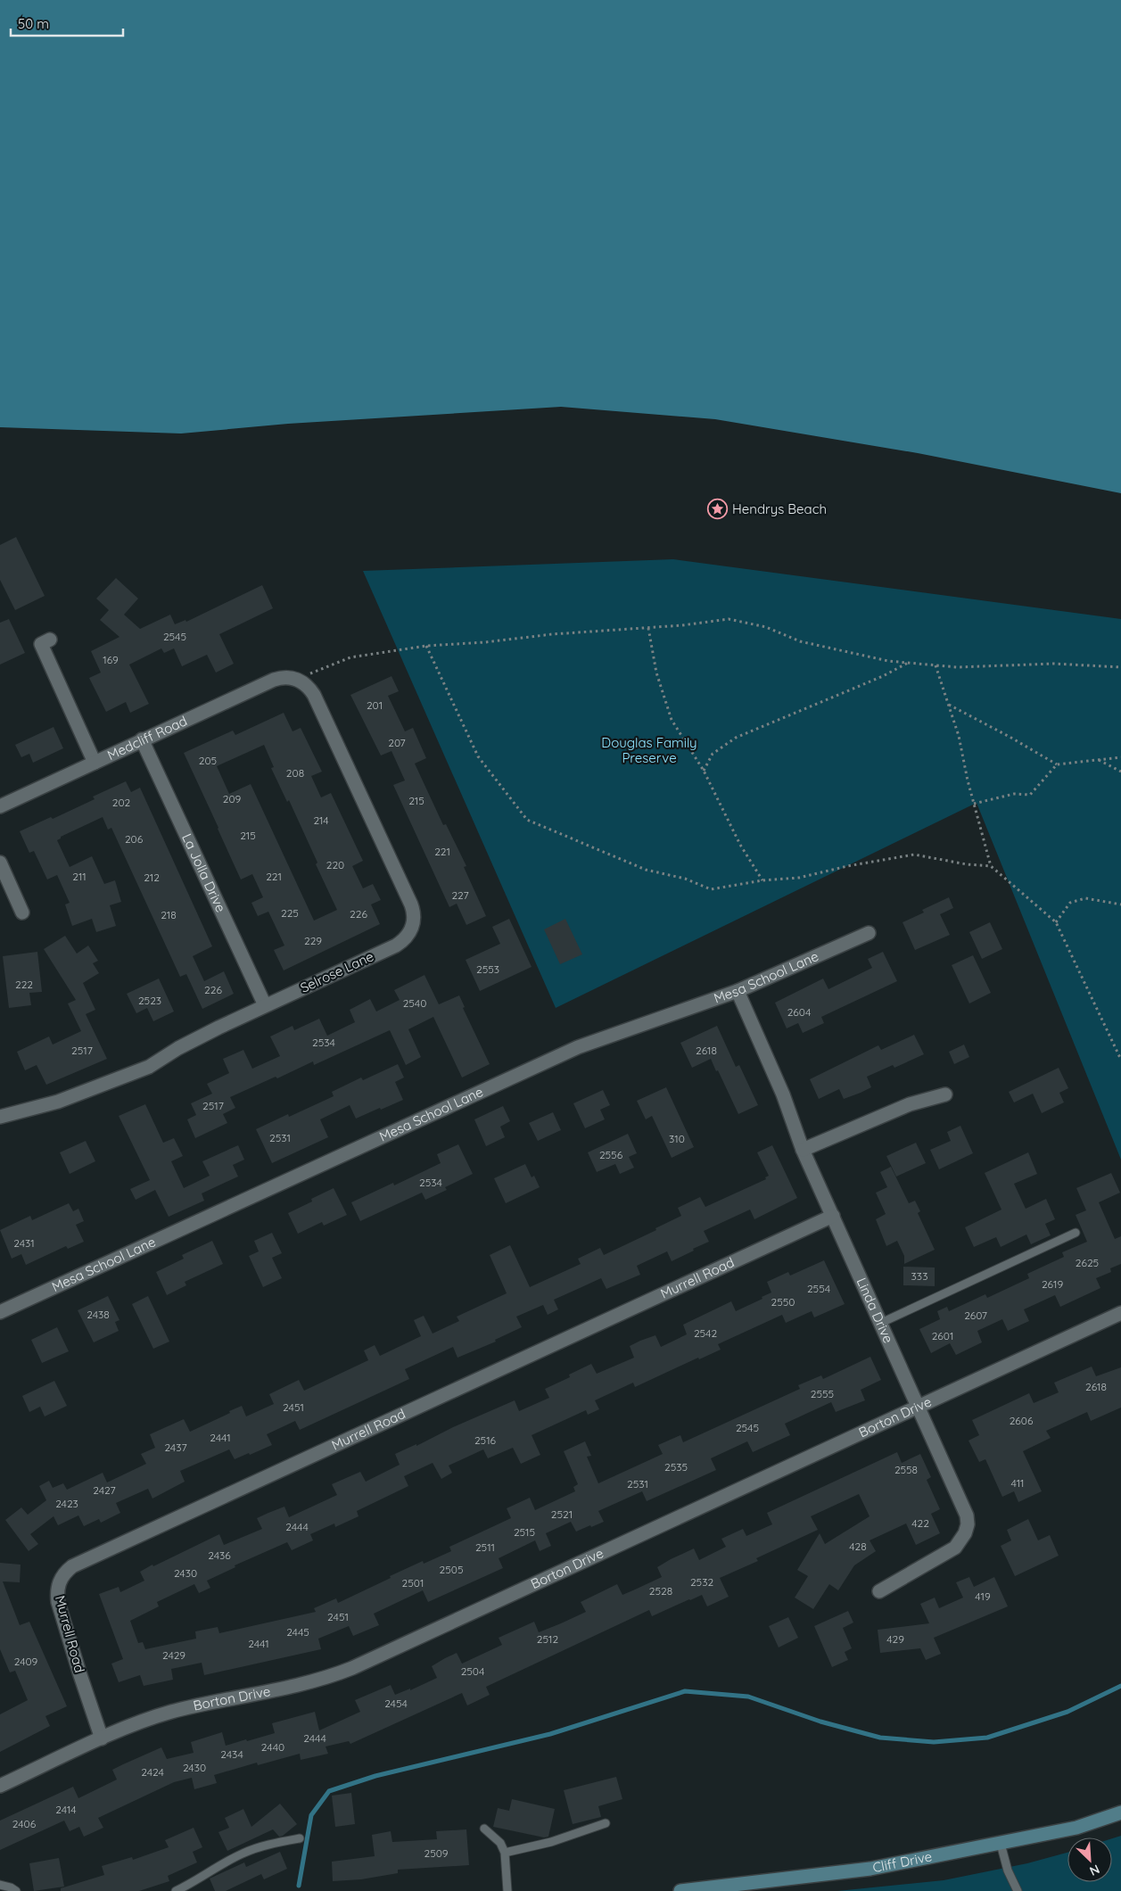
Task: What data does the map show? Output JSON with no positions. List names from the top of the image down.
{
  "streets": {
    "main road": ["Cliff Drive"],
    "street": [
      "Medcliff Road",
      "La Jolla Drive",
      "Selrose Lane",
      "Mesa School Lane",
      "Murrell Road",
      "Linda Drive",
      "Borton Drive"
    ]
  },
  "crossings": [
    ["Medcliff Road", "La Jolla Drive"],
    ["Medcliff Road", "Selrose Lane"],
    ["La Jolla Drive", "Selrose Lane"],
    ["Mesa School Lane", "Linda Drive"],
    ["Murrell Road", "Linda Drive"],
    ["Murrell Road", "Borton Drive"],
    ["Linda Drive", "Borton Drive"]
  ],
  "parks": ["Douglas Family Preserve"],
  "places": {
    "place": ["Hendrys Beach"]
  },
  "house_numbers": [
    "2545",
    "169",
    "201",
    "207",
    "205",
    "208",
    "209",
    "215",
    "202",
    "214",
    "215",
    "206",
    "221",
    "220",
    "211",
    "221",
    "212",
    "227",
    "225",
    "226",
    "218",
    "229",
    "2553",
    "222",
    "226",
    "2523",
    "2540",
    "2604",
    "2534",
    "2517",
    "2618",
    "2517",
    "2531",
    "310",
    "2556",
    "2534",
    "2431",
    "2625",
    "333",
    "2619",
    "2554",
    "2550",
    "2438",
    "2607",
    "2542",
    "2601",
    "2618",
    "2555",
    "2451",
    "2606",
    "2545",
    "2441",
    "2516",
    "2437",
    "2535",
    "2558",
    "411",
    "2531",
    "2427",
    "2423",
    "2521",
    "422",
    "2444",
    "2515",
    "428",
    "2511",
    "2436",
    "2505",
    "2430",
    "2532",
    "2501",
    "2528",
    "419",
    "2451",
    "2445",
    "2512",
    "429",
    "2441",
    "2429",
    "2409",
    "2504",
    "2454",
    "2444",
    "2440",
    "2434",
    "2430",
    "2424",
    "2414",
    "2406",
    "2509"
  ],
  "scale_bar": "50 m",
  "north": "bottom right"
}
